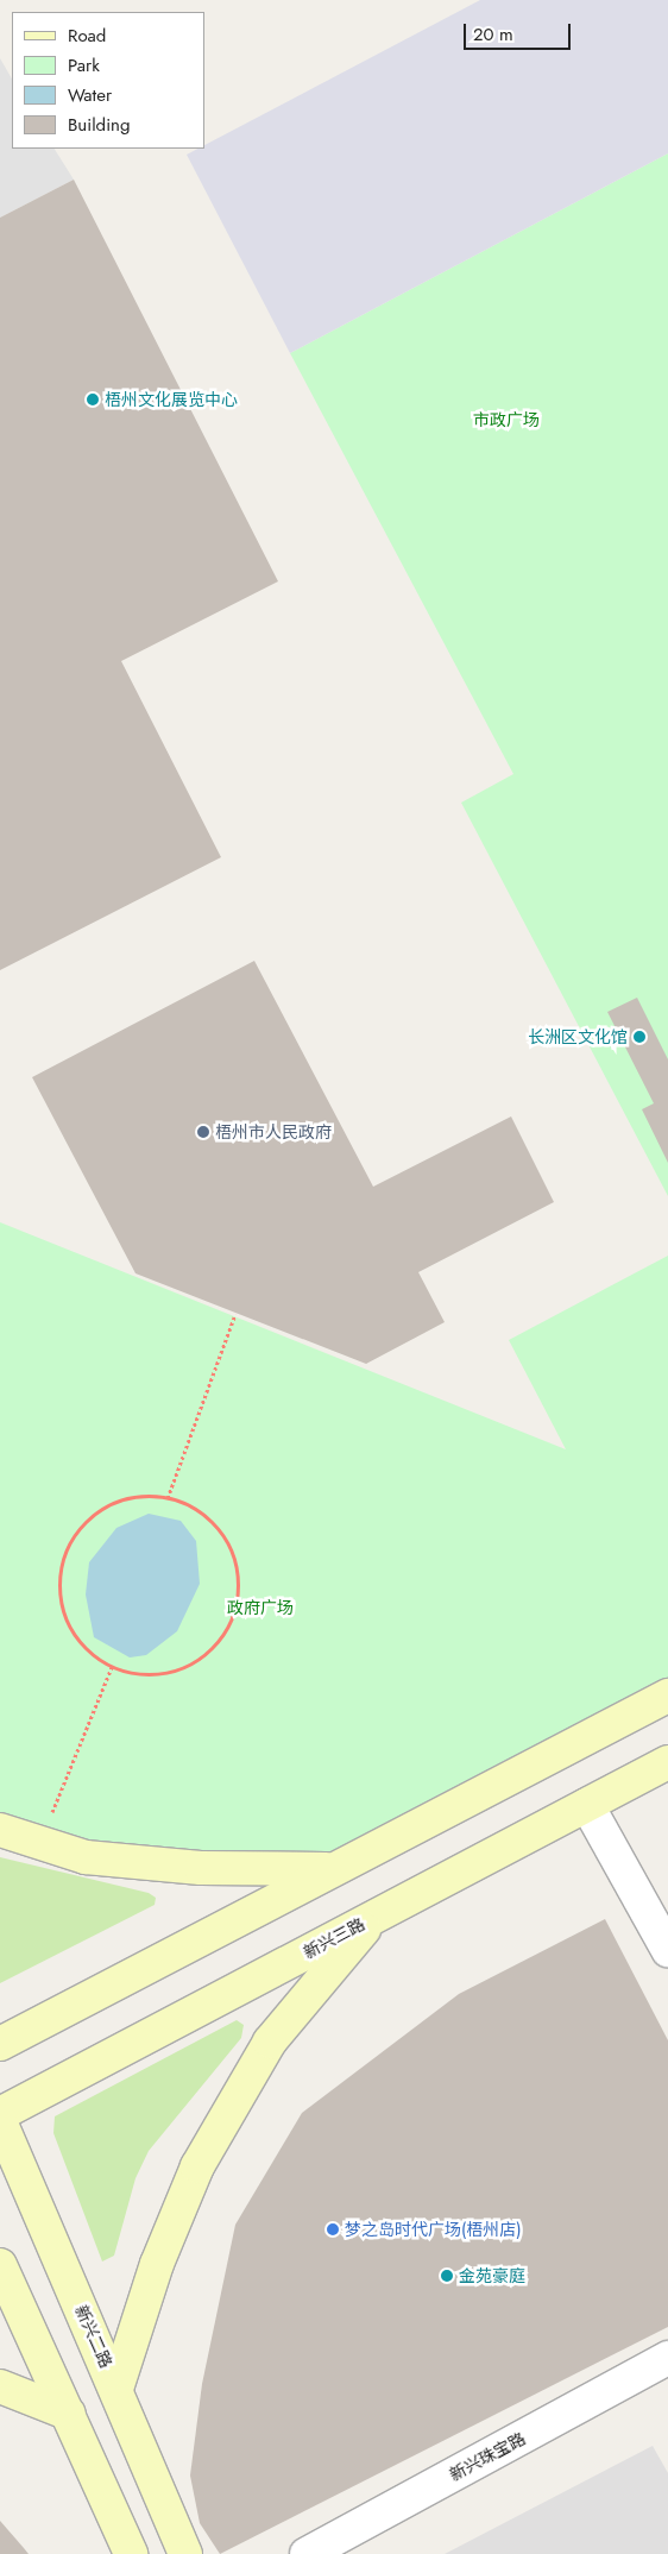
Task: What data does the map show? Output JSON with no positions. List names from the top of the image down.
{
  "streets": {
    "main road": ["新兴三路", "新兴二路"],
    "street": ["新兴珠宝路"]
  },
  "parks": ["市政广场", "政府广场"],
  "places": [
    "梧州文化展览中心",
    "长洲区文化馆",
    "梧州市人民政府",
    "梦之岛时代广场(梧州店)",
    "金苑豪庭"
  ],
  "legend": [
    "Road",
    "Park",
    "Water",
    "Building"
  ],
  "scale_bar": "20 m"
}
